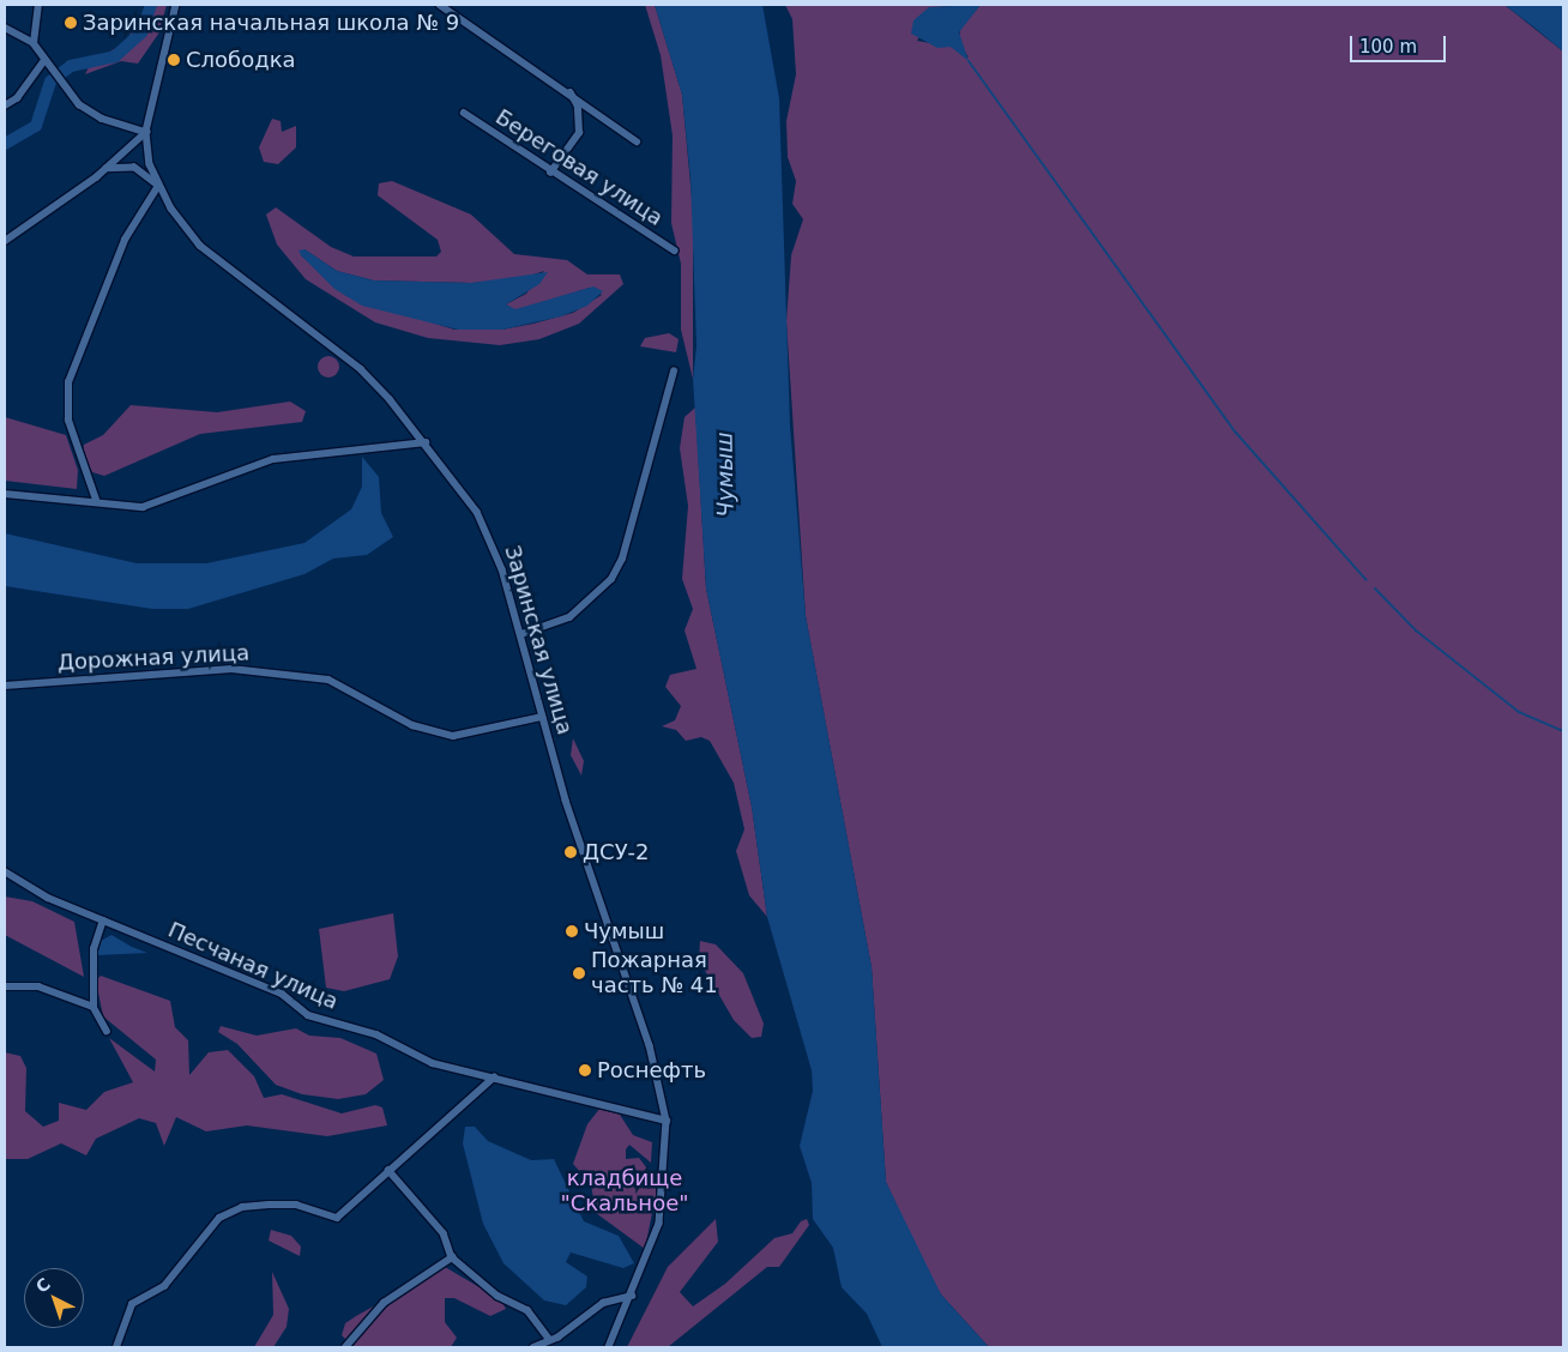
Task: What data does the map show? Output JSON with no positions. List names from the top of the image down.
{
  "streets": {
    "street": [
      "Береговая улица",
      "Заринская улица",
      "Дорожная улица",
      "Песчаная улица"
    ]
  },
  "crossings": [
    ["Заринская улица", "Дорожная улица"],
    ["Заринская улица", "Песчаная улица"]
  ],
  "water": ["Чумыш"],
  "parks": ["кладбище \"Скальное\""],
  "places": [
    "Заринская начальная школа № 9",
    "Слободка",
    "ДСУ-2",
    "Чумыш",
    "Пожарная часть № 41",
    "Роснефть"
  ],
  "scale_bar": "100 m",
  "north": "top left"
}
